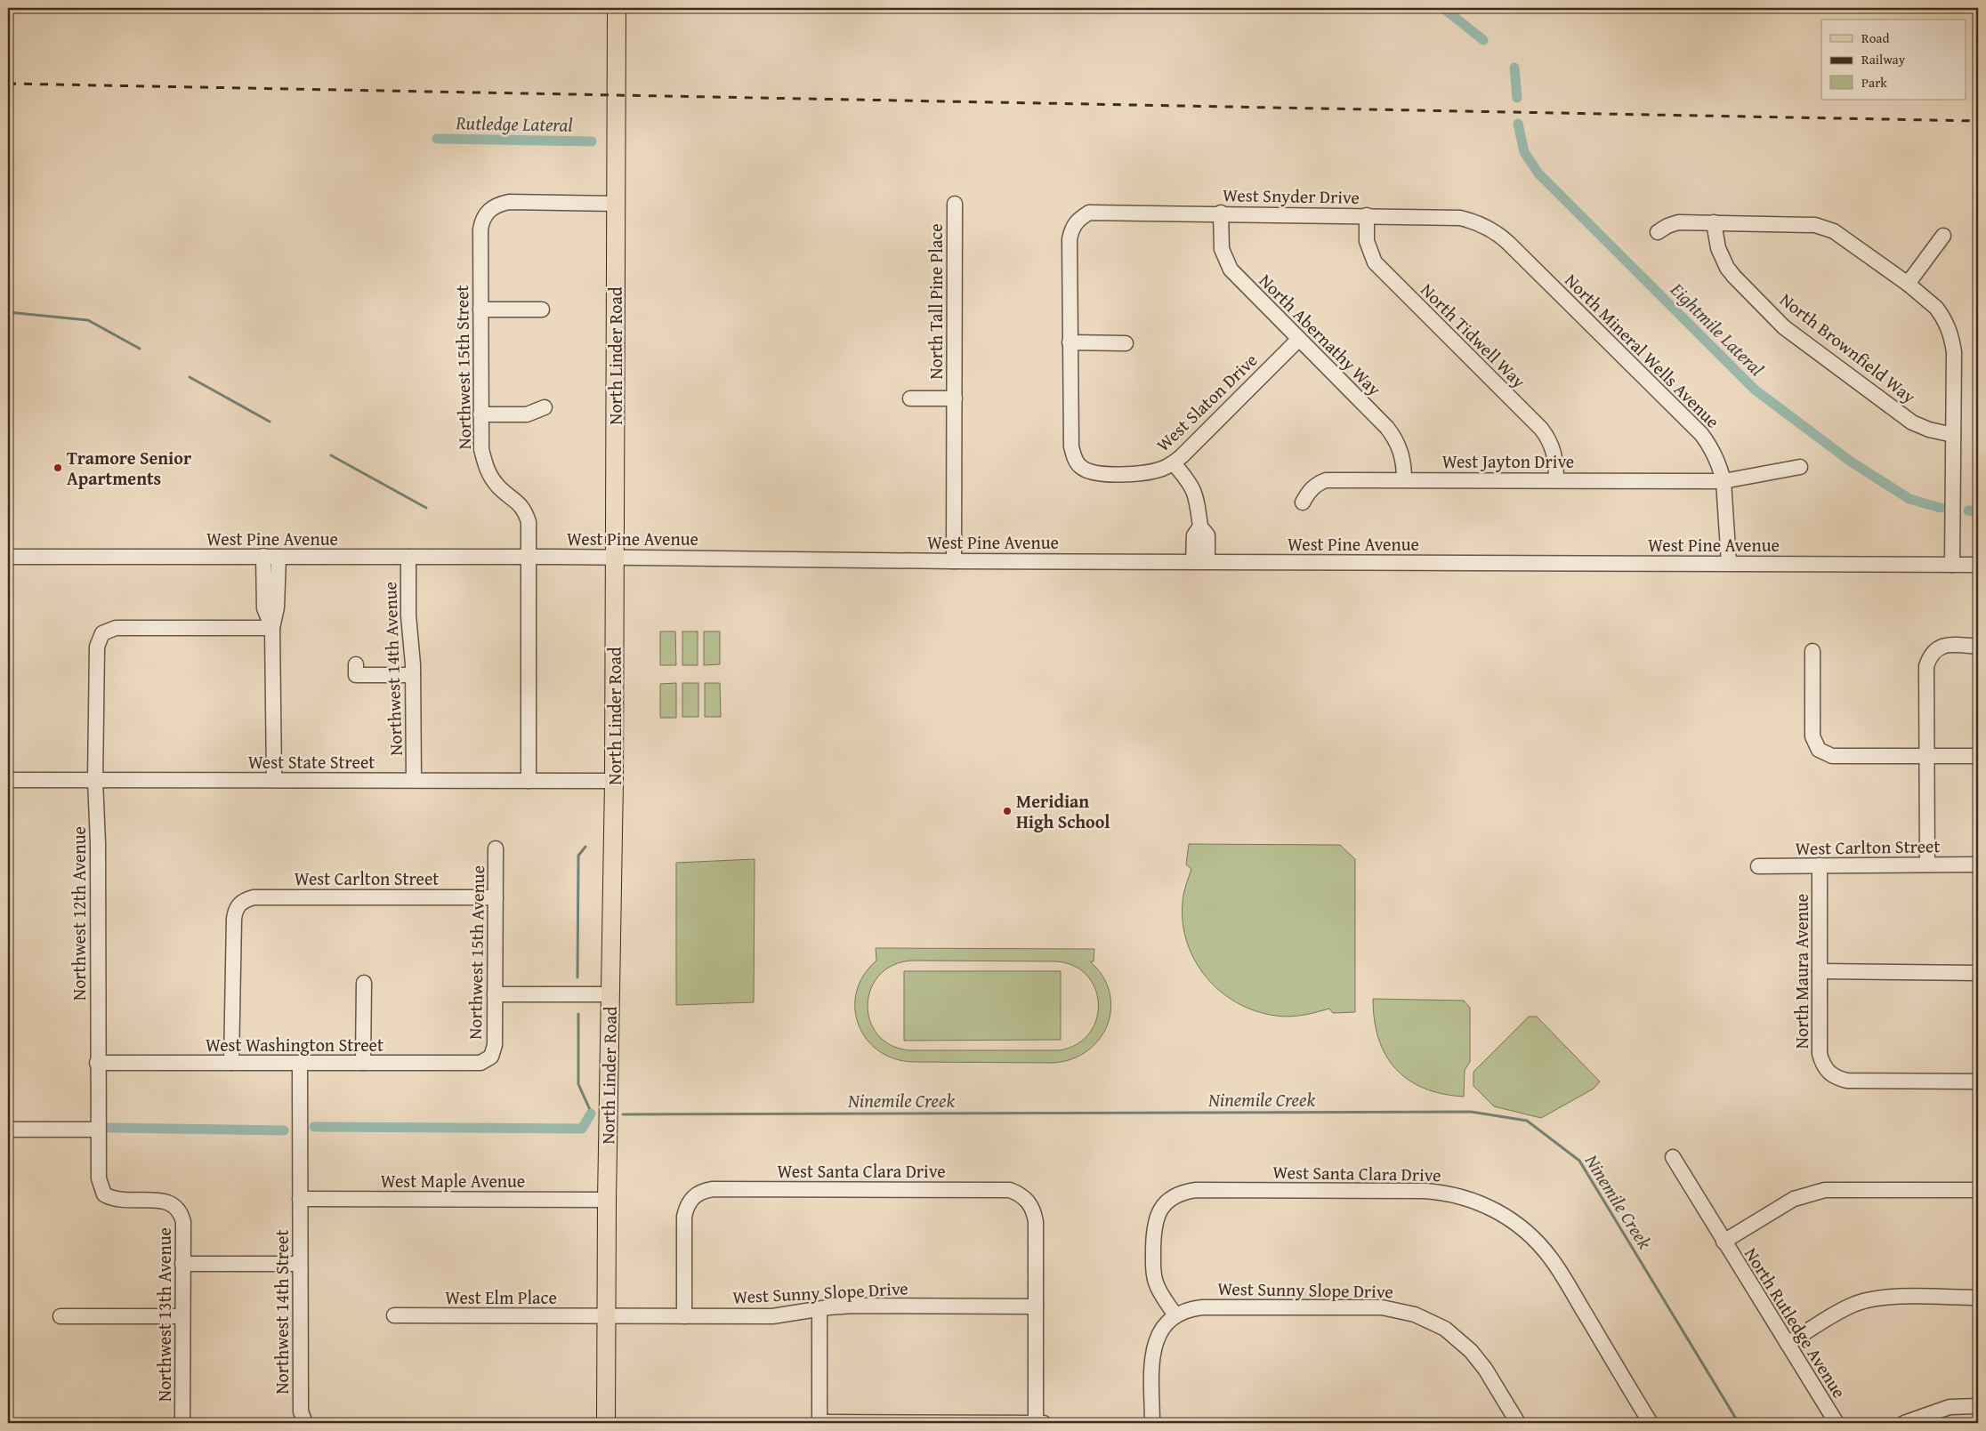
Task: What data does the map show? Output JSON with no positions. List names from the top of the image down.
{
  "streets": {
    "main road": ["North Linder Road"],
    "street": [
      "West Snyder Drive",
      "North Tall Pine Place",
      "North Abernathy Way",
      "North Tidwell Way",
      "North Brownfield Way",
      "North Mineral Wells Avenue",
      "Northwest 15th Street",
      "West Slaton Drive",
      "West Jayton Drive",
      "West Pine Avenue",
      "Northwest 14th Avenue",
      "West State Street",
      "West Carlton Street",
      "Northwest 12th Avenue",
      "Northwest 15th Avenue",
      "North Maura Avenue",
      "West Washington Street",
      "West Santa Clara Drive",
      "West Maple Avenue",
      "West Sunny Slope Drive",
      "West Elm Place",
      "Northwest 14th Street",
      "Northwest 13th Avenue",
      "North Rutledge Avenue"
    ]
  },
  "crossings": [
    ["West Snyder Drive", "North Abernathy Way"],
    ["West Snyder Drive", "North Tidwell Way"],
    ["West Snyder Drive", "North Mineral Wells Avenue"],
    ["West Snyder Drive", "West Slaton Drive"],
    ["North Tall Pine Place", "West Pine Avenue"],
    ["North Abernathy Way", "West Slaton Drive"],
    ["North Abernathy Way", "West Jayton Drive"],
    ["North Tidwell Way", "West Jayton Drive"],
    ["North Mineral Wells Avenue", "West Jayton Drive"],
    ["North Mineral Wells Avenue", "West Pine Avenue"],
    ["North Linder Road", "Northwest 15th Street"],
    ["North Linder Road", "West Pine Avenue"],
    ["North Linder Road", "West State Street"],
    ["North Linder Road", "West Maple Avenue"],
    ["North Linder Road", "West Sunny Slope Drive"],
    ["North Linder Road", "West Elm Place"],
    ["Northwest 15th Street", "West Pine Avenue"],
    ["Northwest 15th Street", "West State Street"],
    ["West Pine Avenue", "Northwest 14th Avenue"],
    ["Northwest 14th Avenue", "West State Street"],
    ["West State Street", "Northwest 12th Avenue"],
    ["West Carlton Street", "Northwest 15th Avenue"],
    ["West Carlton Street", "North Maura Avenue"],
    ["West Carlton Street", "West Washington Street"],
    ["Northwest 12th Avenue", "West Washington Street"],
    ["Northwest 12th Avenue", "Northwest 13th Avenue"],
    ["Northwest 15th Avenue", "West Washington Street"],
    ["West Santa Clara Drive", "West Sunny Slope Drive"],
    ["West Maple Avenue", "Northwest 14th Street"],
    ["West Sunny Slope Drive", "West Elm Place"]
  ],
  "water": ["Rutledge Lateral", "Eightmile Lateral", "Ninemile Creek"],
  "places": ["Tramore Senior Apartments", "Meridian High School"],
  "legend": ["Road", "Railway", "Park"]
}
